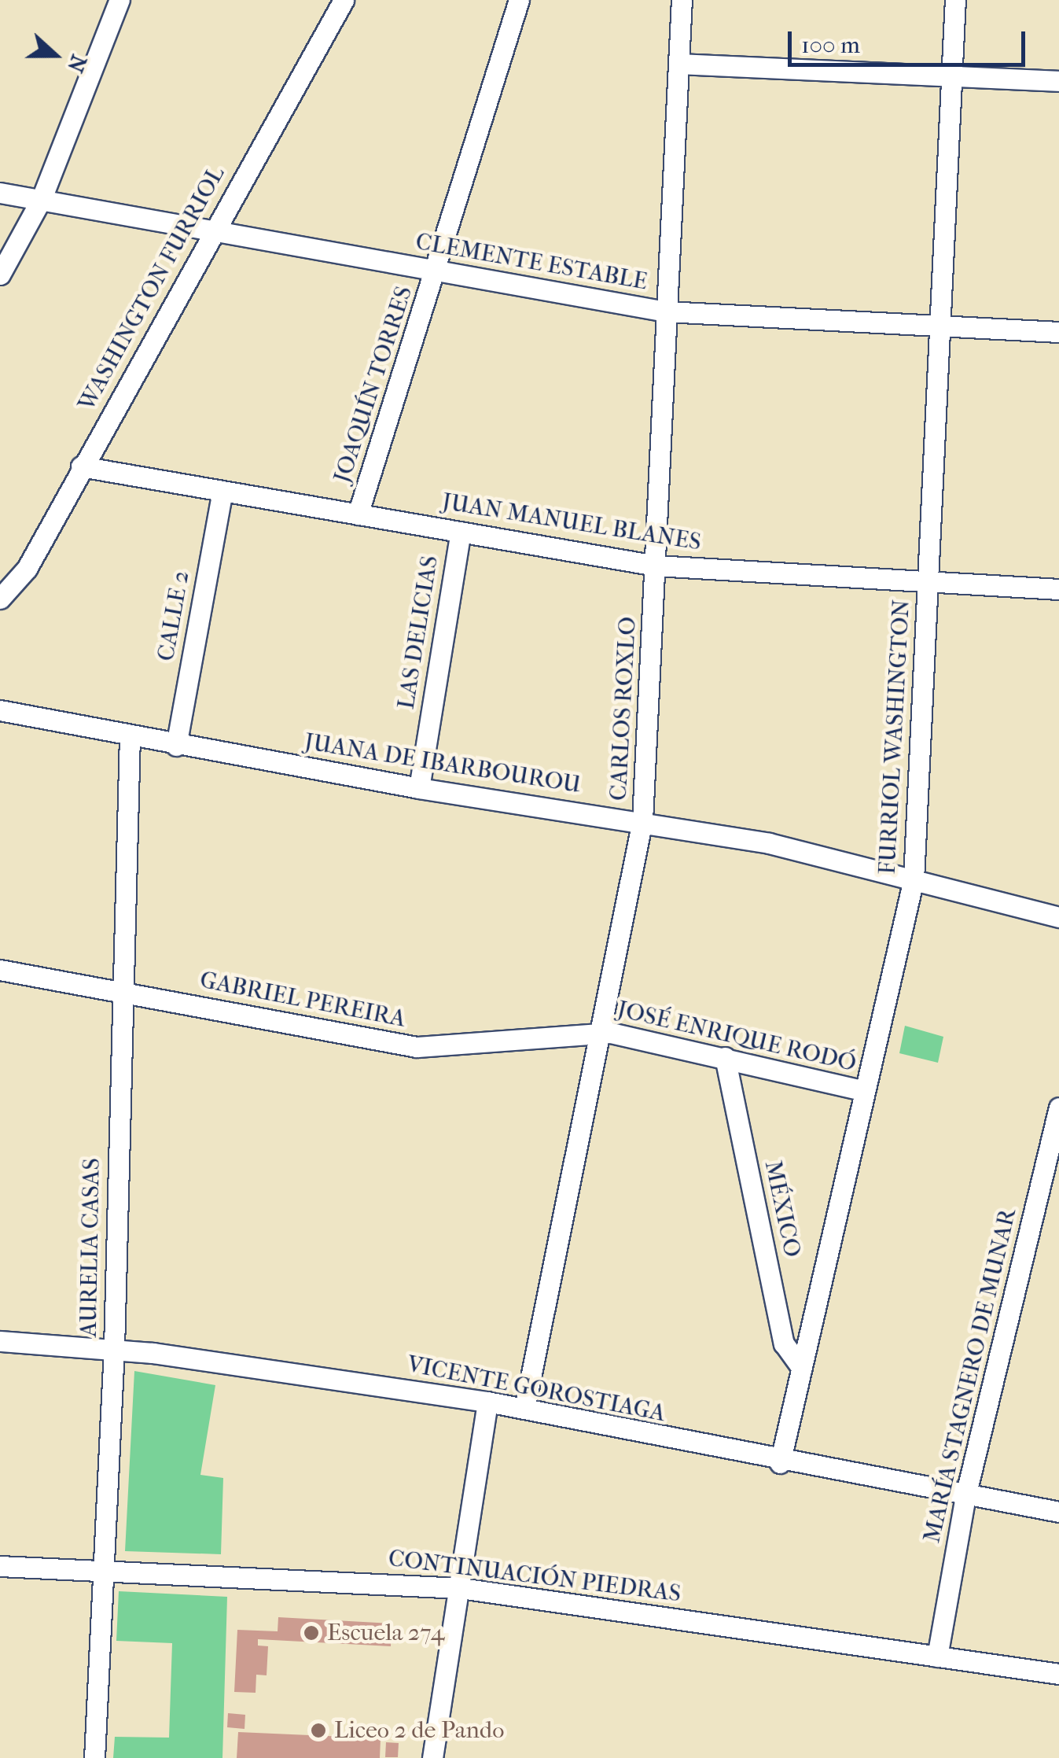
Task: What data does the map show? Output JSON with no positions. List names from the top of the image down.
{
  "streets": {
    "street": [
      "CLEMENTE ESTABLE",
      "WASHINGTON FURRIOL",
      "JOAQUÍN TORRES",
      "JUAN MANUEL BLANES",
      "CALLE 2",
      "LAS DELICIAS",
      "CARLOS ROXLO",
      "FURRIOL WASHINGTON",
      "JUANA DE IBARBOUROU",
      "GABRIEL PEREIRA",
      "JOSÉ ENRIQUE RODÓ",
      "MÉXICO",
      "AURELIA CASAS",
      "MARÍA STAGNERO DE MUNAR",
      "VICENTE GOROSTIAGA",
      "CONTINUACIÓN PIEDRAS"
    ]
  },
  "crossings": [
    ["CLEMENTE ESTABLE", "WASHINGTON FURRIOL"],
    ["CLEMENTE ESTABLE", "JOAQUÍN TORRES"],
    ["CLEMENTE ESTABLE", "CARLOS ROXLO"],
    ["CLEMENTE ESTABLE", "FURRIOL WASHINGTON"],
    ["WASHINGTON FURRIOL", "JUAN MANUEL BLANES"],
    ["JOAQUÍN TORRES", "JUAN MANUEL BLANES"],
    ["JUAN MANUEL BLANES", "CALLE 2"],
    ["JUAN MANUEL BLANES", "LAS DELICIAS"],
    ["JUAN MANUEL BLANES", "CARLOS ROXLO"],
    ["JUAN MANUEL BLANES", "FURRIOL WASHINGTON"],
    ["CALLE 2", "JUANA DE IBARBOUROU"],
    ["LAS DELICIAS", "JUANA DE IBARBOUROU"],
    ["CARLOS ROXLO", "JUANA DE IBARBOUROU"],
    ["CARLOS ROXLO", "GABRIEL PEREIRA"],
    ["CARLOS ROXLO", "JOSÉ ENRIQUE RODÓ"],
    ["CARLOS ROXLO", "VICENTE GOROSTIAGA"],
    ["FURRIOL WASHINGTON", "JUANA DE IBARBOUROU"],
    ["FURRIOL WASHINGTON", "JOSÉ ENRIQUE RODÓ"],
    ["FURRIOL WASHINGTON", "MÉXICO"],
    ["FURRIOL WASHINGTON", "VICENTE GOROSTIAGA"],
    ["JUANA DE IBARBOUROU", "AURELIA CASAS"],
    ["GABRIEL PEREIRA", "JOSÉ ENRIQUE RODÓ"],
    ["GABRIEL PEREIRA", "AURELIA CASAS"],
    ["JOSÉ ENRIQUE RODÓ", "MÉXICO"],
    ["AURELIA CASAS", "VICENTE GOROSTIAGA"],
    ["AURELIA CASAS", "CONTINUACIÓN PIEDRAS"],
    ["MARÍA STAGNERO DE MUNAR", "VICENTE GOROSTIAGA"],
    ["MARÍA STAGNERO DE MUNAR", "CONTINUACIÓN PIEDRAS"]
  ],
  "places": ["Escuela 274", "Liceo 2 de Pando"],
  "scale_bar": "100 m",
  "north": "right"
}
